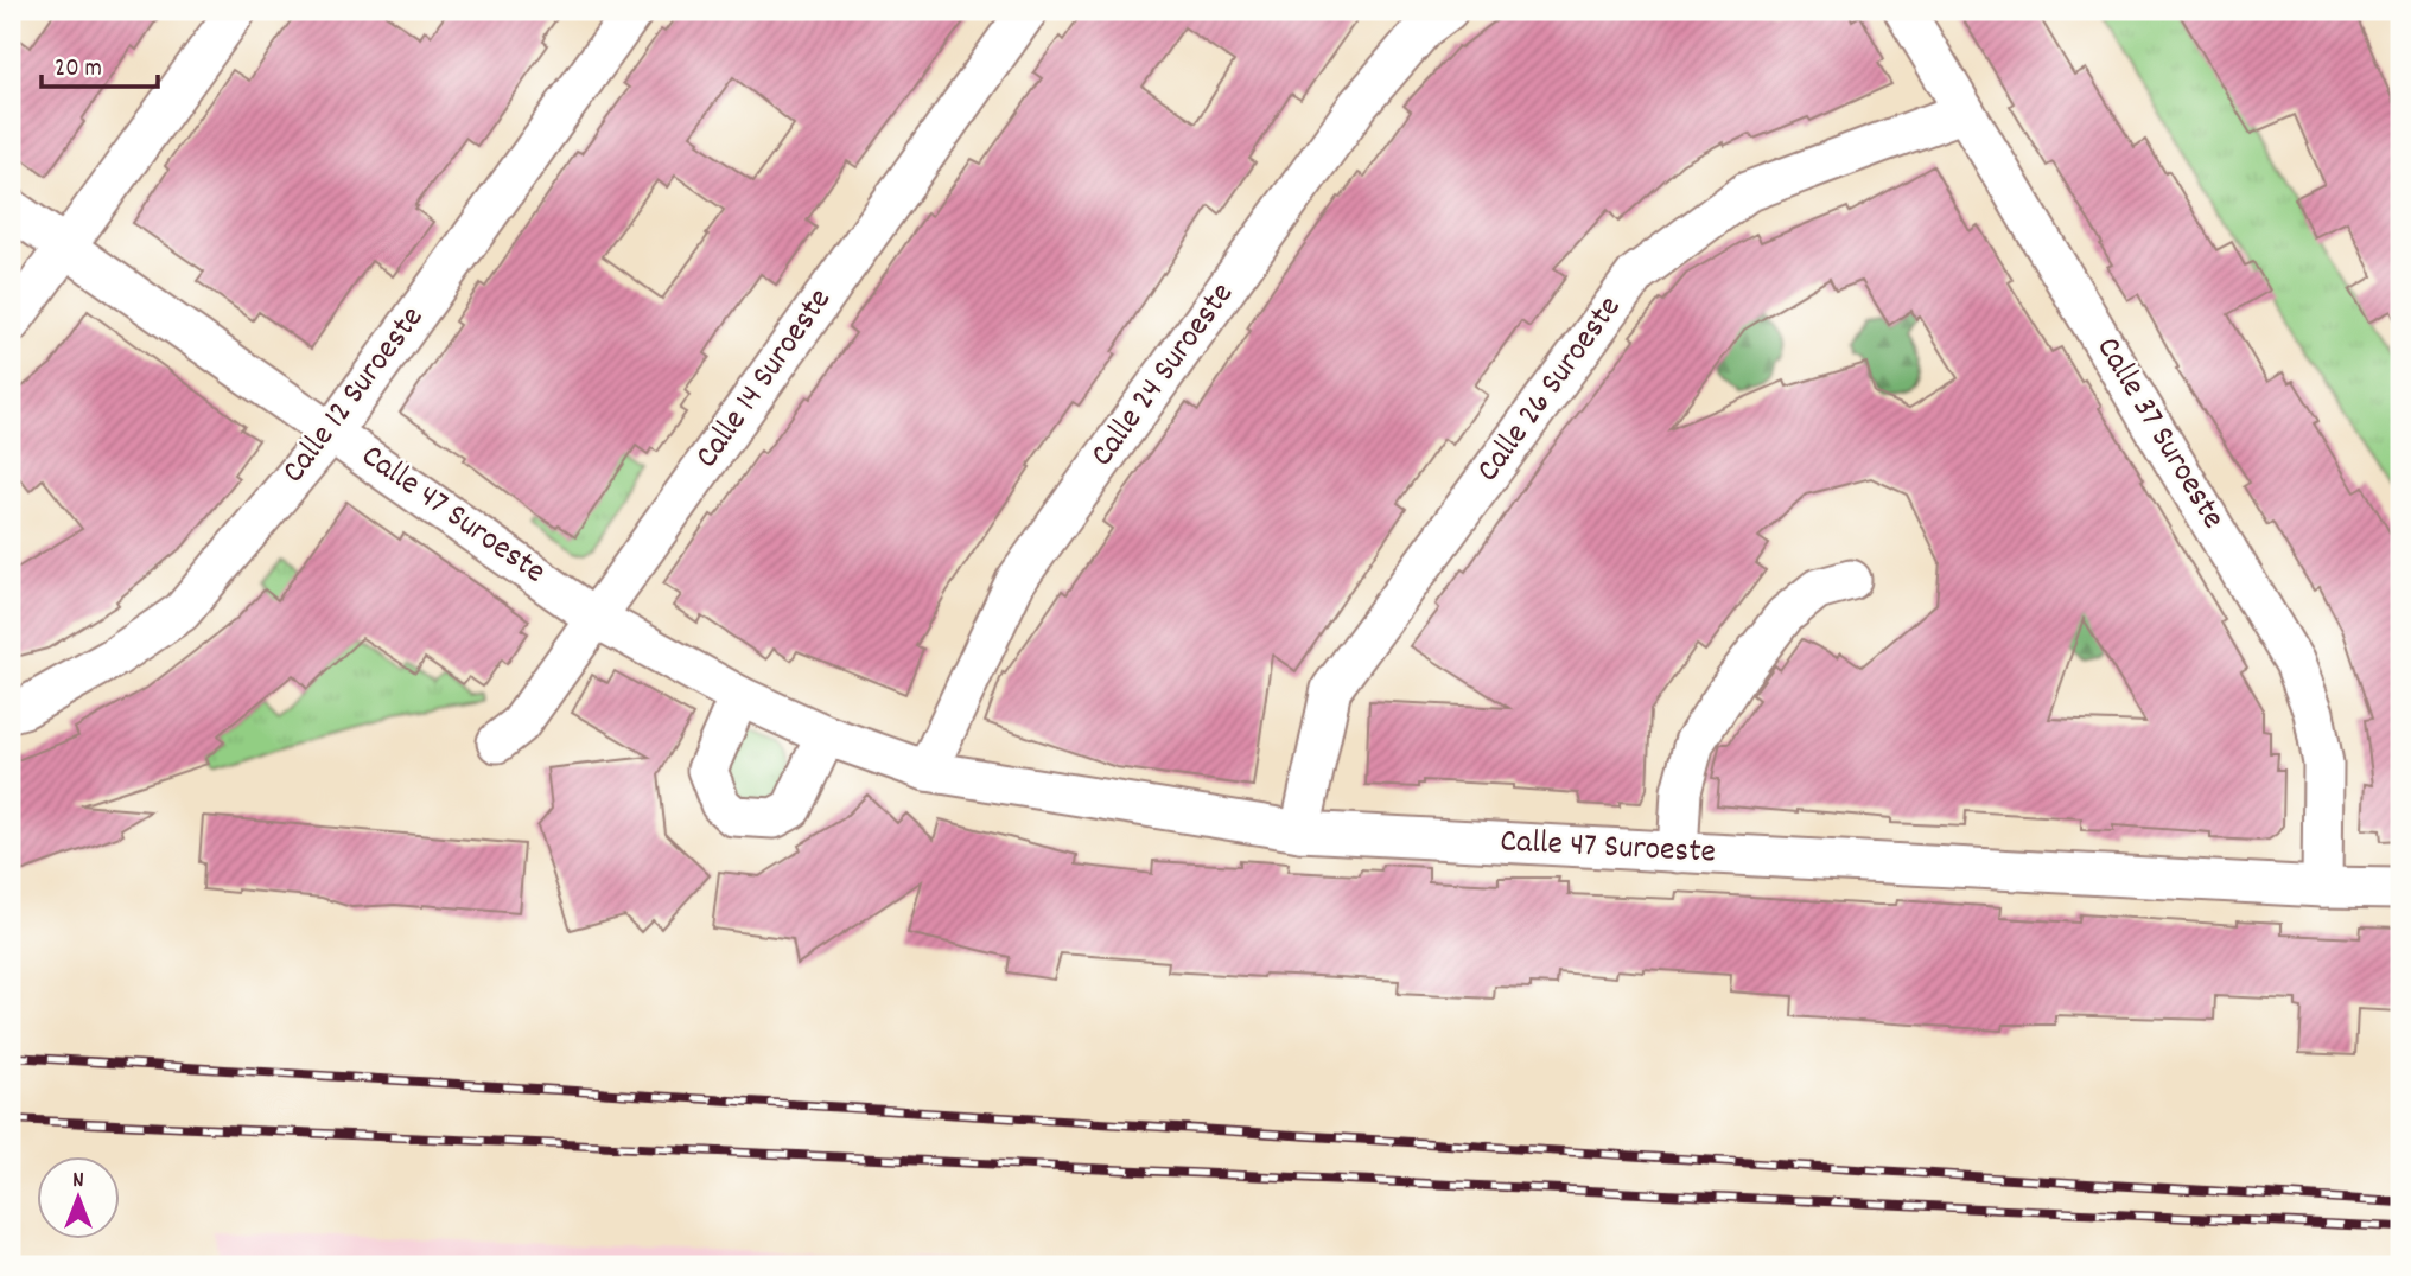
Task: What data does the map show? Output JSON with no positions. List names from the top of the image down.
{
  "streets": {
    "street": [
      "Calle 24 Suroeste",
      "Calle 14 Suroeste",
      "Calle 26 Suroeste",
      "Calle 12 Suroeste",
      "Calle 37 Suroeste",
      "Calle 47 Suroeste"
    ]
  },
  "crossings": [
    ["Calle 24 Suroeste", "Calle 47 Suroeste"],
    ["Calle 14 Suroeste", "Calle 47 Suroeste"],
    ["Calle 26 Suroeste", "Calle 37 Suroeste"],
    ["Calle 26 Suroeste", "Calle 47 Suroeste"],
    ["Calle 12 Suroeste", "Calle 47 Suroeste"],
    ["Calle 37 Suroeste", "Calle 47 Suroeste"]
  ],
  "scale_bar": "20 m",
  "north": "top"
}
